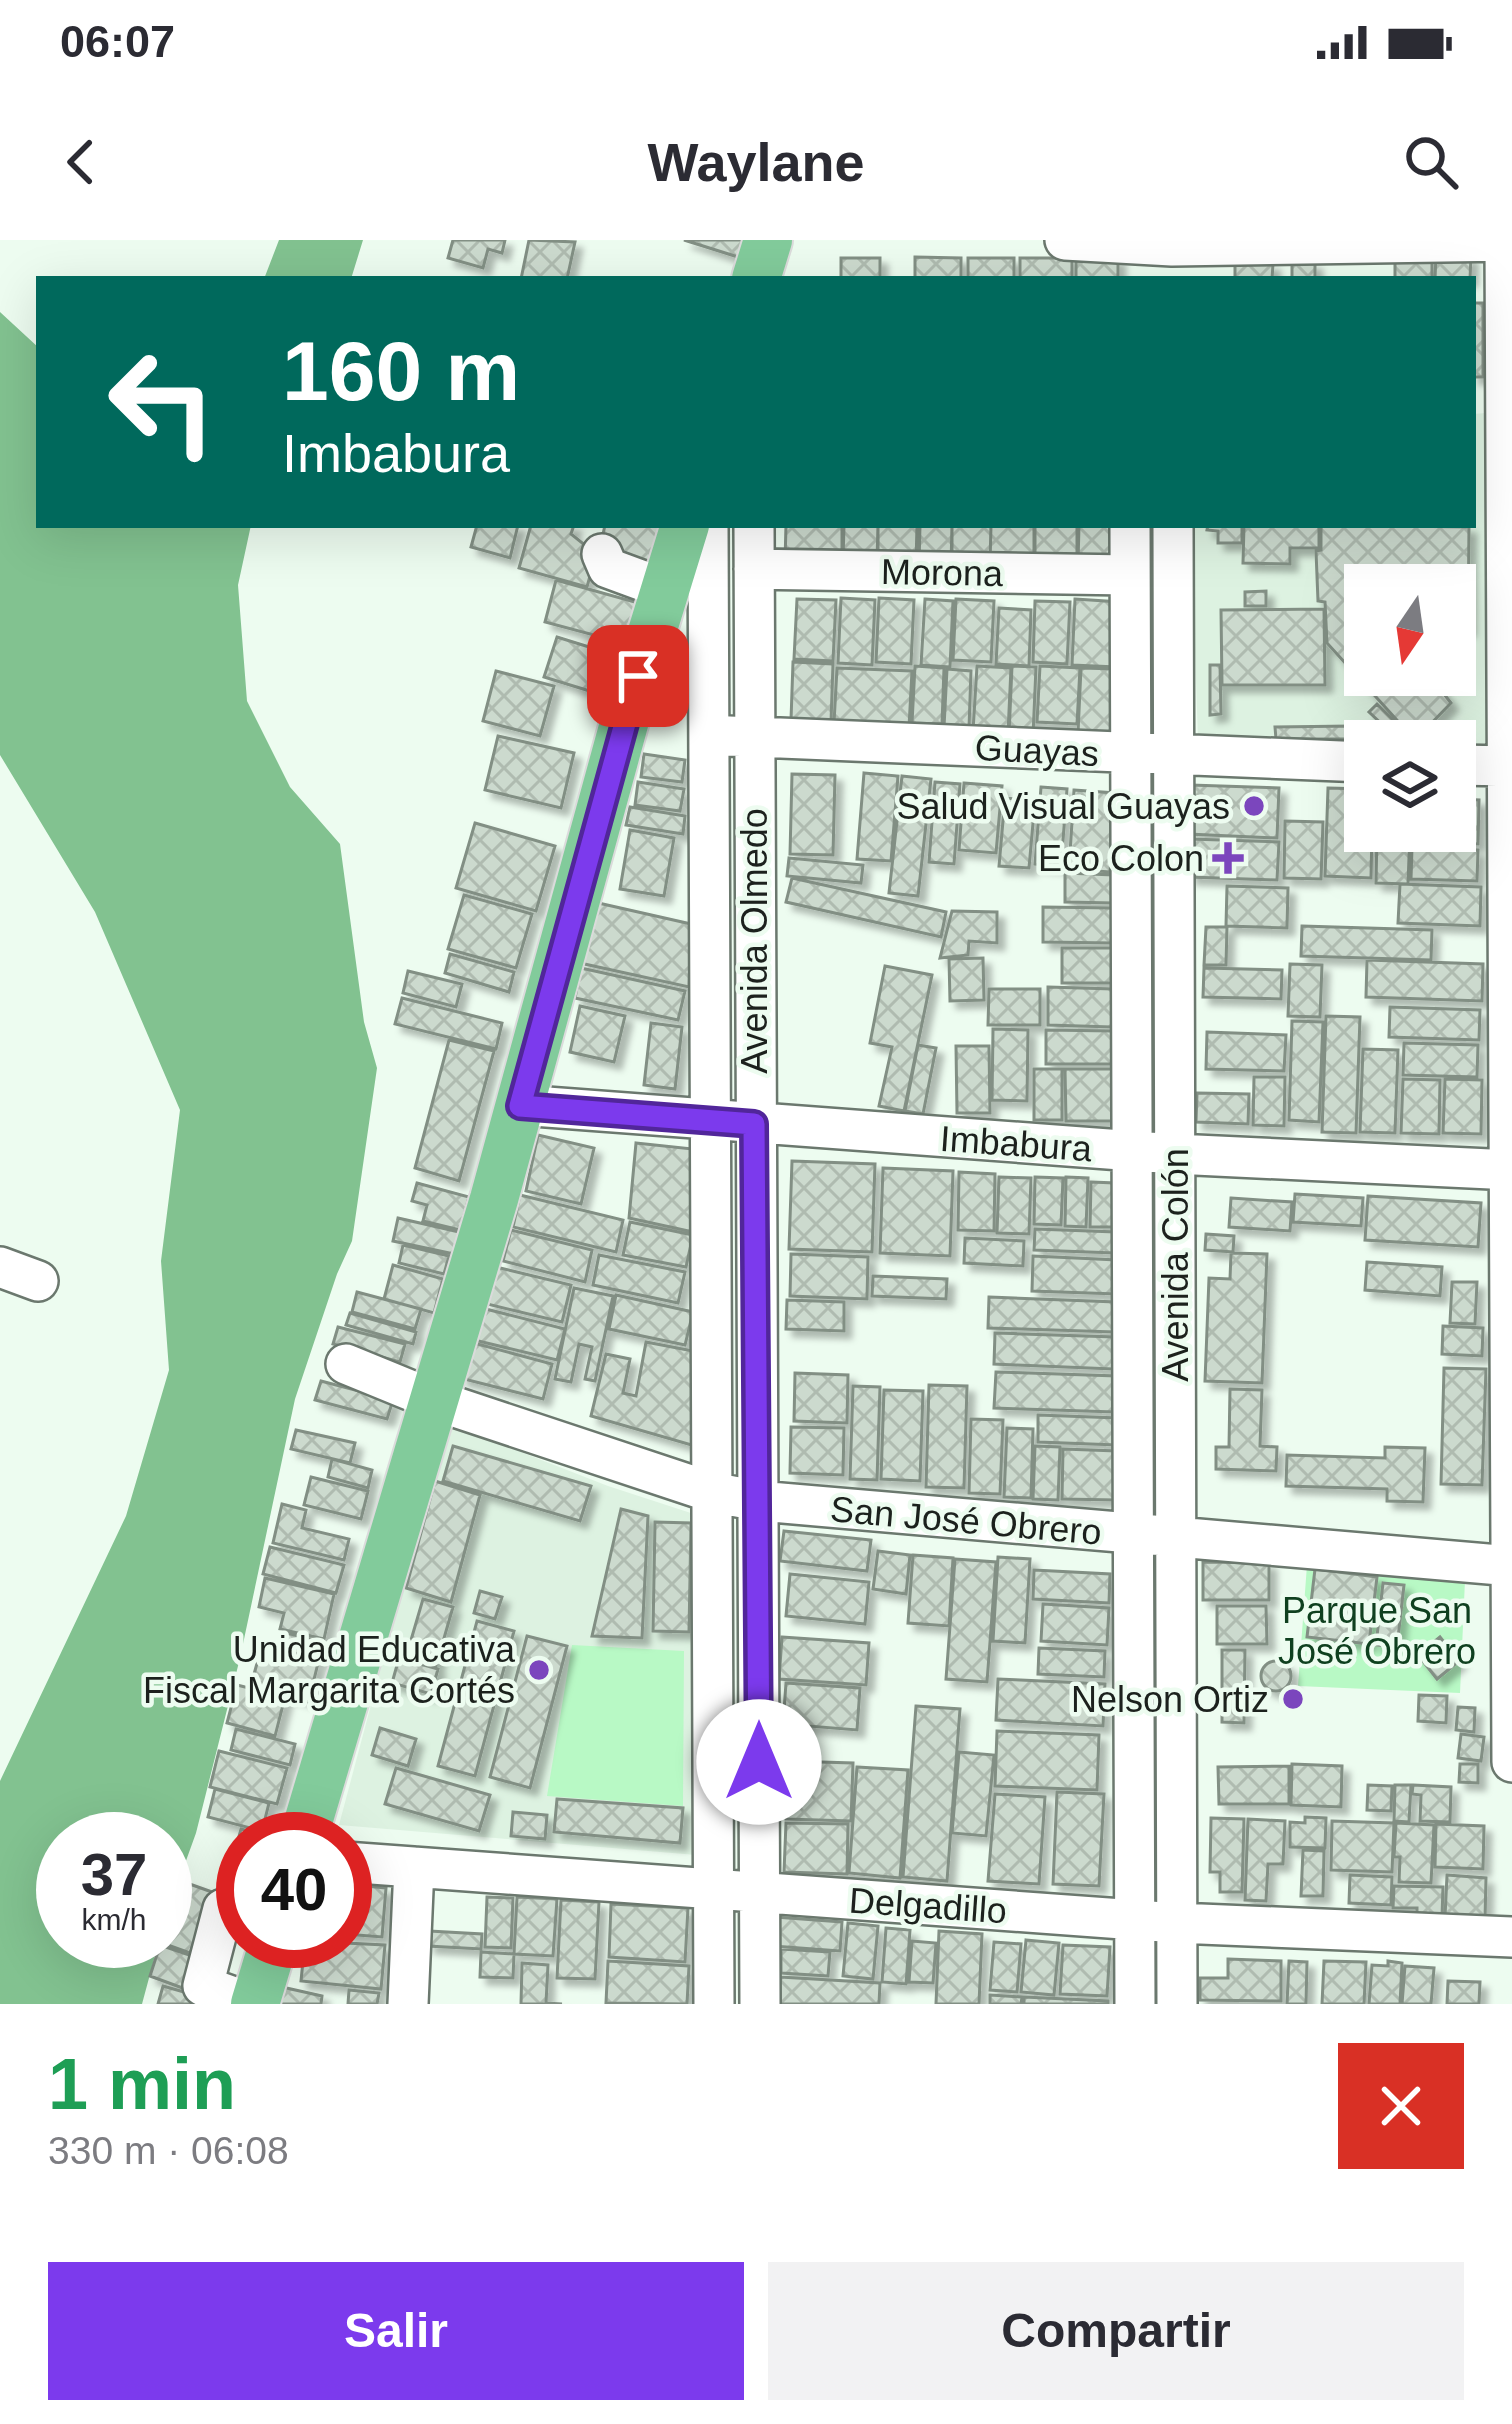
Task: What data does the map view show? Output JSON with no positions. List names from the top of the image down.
{
  "streets": {
    "street": [
      "Morona",
      "Guayas",
      "Avenida Olmedo",
      "Imbabura",
      "Avenida Colón",
      "San José Obrero",
      "Delgadillo"
    ]
  },
  "crossings": [
    ["Morona", "Avenida Olmedo"],
    ["Morona", "Avenida Colón"],
    ["Guayas", "Avenida Olmedo"],
    ["Guayas", "Avenida Colón"],
    ["Avenida Olmedo", "Imbabura"],
    ["Avenida Olmedo", "San José Obrero"],
    ["Avenida Olmedo", "Delgadillo"],
    ["Imbabura", "Avenida Colón"],
    ["Avenida Colón", "San José Obrero"],
    ["Avenida Colón", "Delgadillo"]
  ],
  "parks": ["Parque San José Obrero"],
  "places": {
    "other": ["Salud Visual Guayas", "Unidad Educativa Fiscal Margarita Cortés", "Nelson Ortiz"],
    "health": ["Eco Colon"]
  },
  "north": "bottom",
  "page": {
    "status": "06:07",
    "header": "Waylane",
    "turn": ["160 m", "Imbabura"],
    "speed": "37 km/h",
    "limit": "40",
    "heading": ["1 min", "330 m · 06:08"],
    "buttons": ["Salir", "Compartir"]
  }
}
